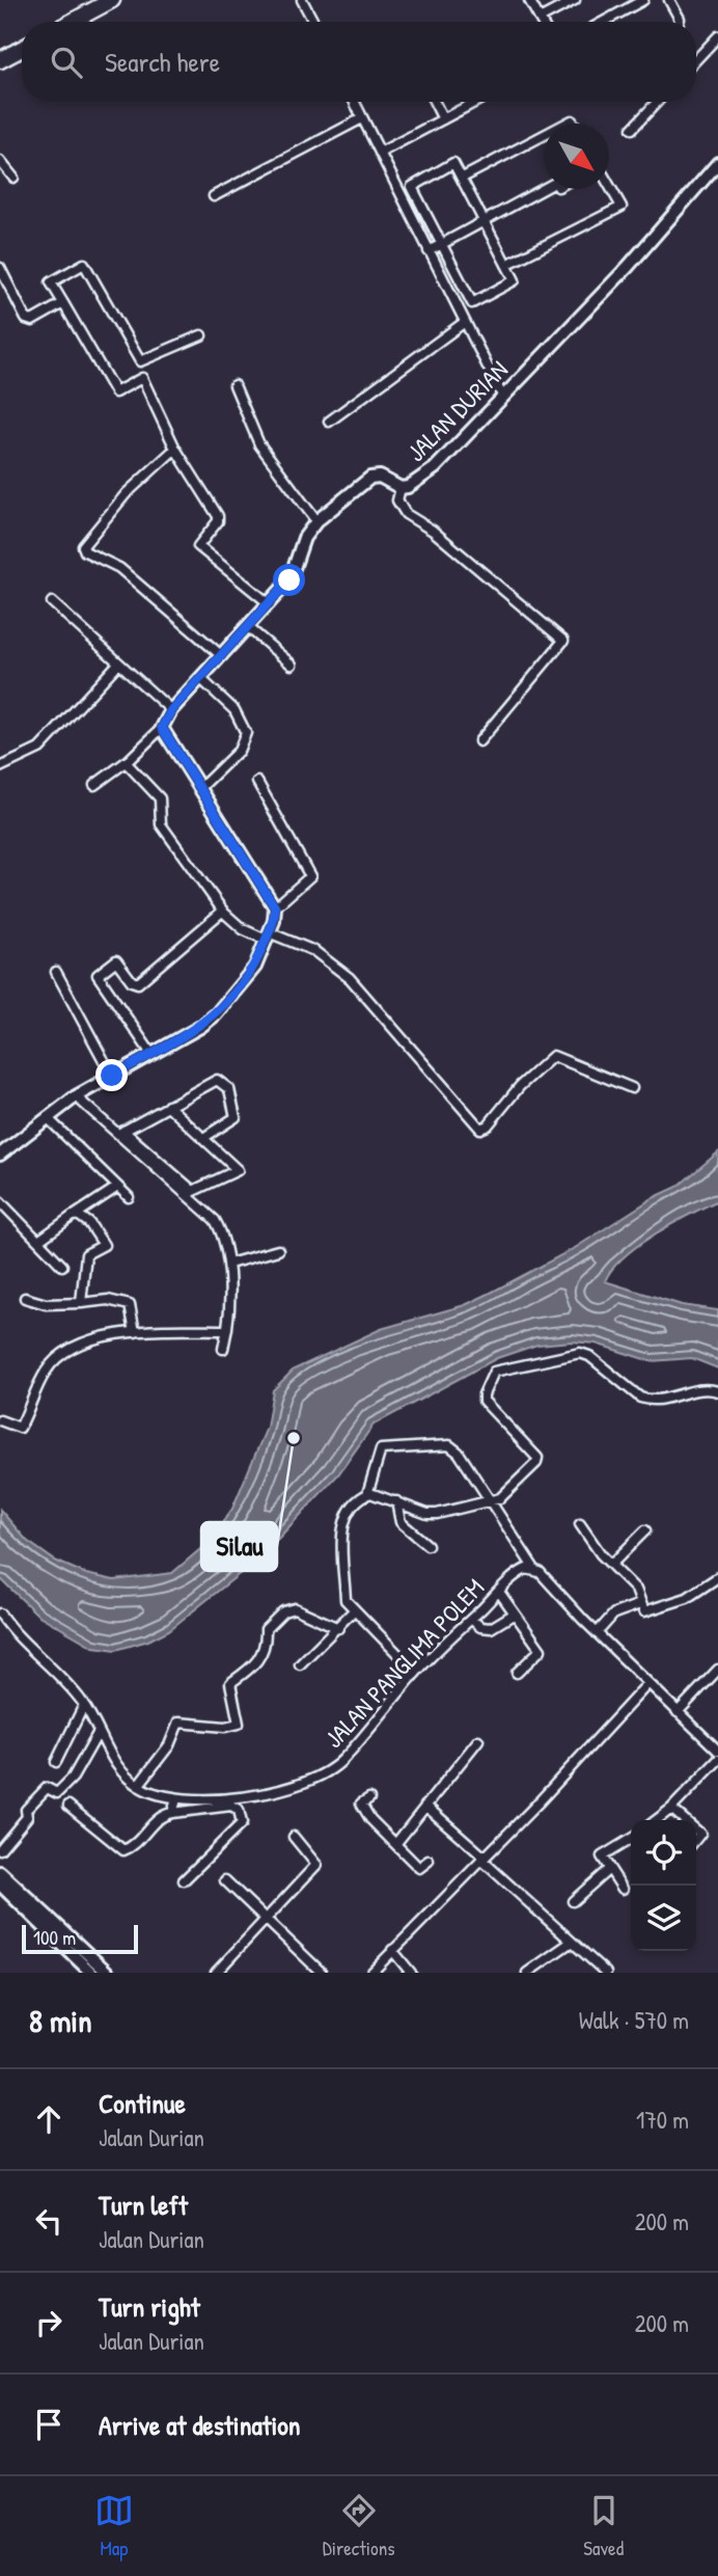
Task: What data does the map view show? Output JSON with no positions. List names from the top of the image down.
{
  "streets": {
    "street": ["JALAN DURIAN", "JALAN PANGLIMA POLEM"]
  },
  "places": ["Silau"],
  "scale_bar": "100 m",
  "north": "bottom right",
  "page": {
    "search": "Search here",
    "scale": "100 m",
    "heading": ["8 min", "Walk · 570 m"],
    "list": [
      ["Continue", "Jalan Durian", "170 m"],
      ["Turn left", "Jalan Durian", "200 m"],
      ["Turn right", "Jalan Durian", "200 m"],
      "Arrive at destination"
    ],
    "nav": ["Map", "Directions", "Saved"]
  }
}
